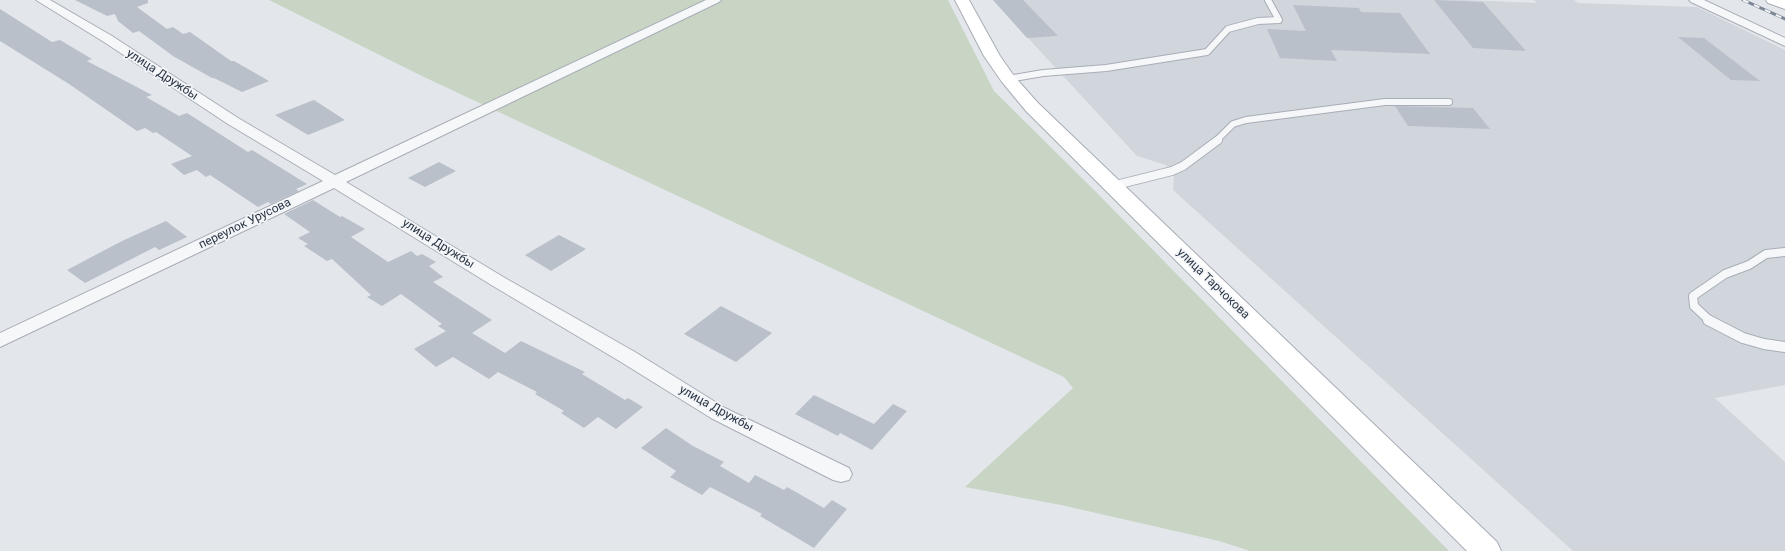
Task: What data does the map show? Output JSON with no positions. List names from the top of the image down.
{
  "streets": {
    "main road": ["улица Тарчокова"],
    "street": ["улица Дружбы", "переулок Урусова"]
  },
  "crossings": [
    ["улица Дружбы", "переулок Урусова"]
  ]
}
